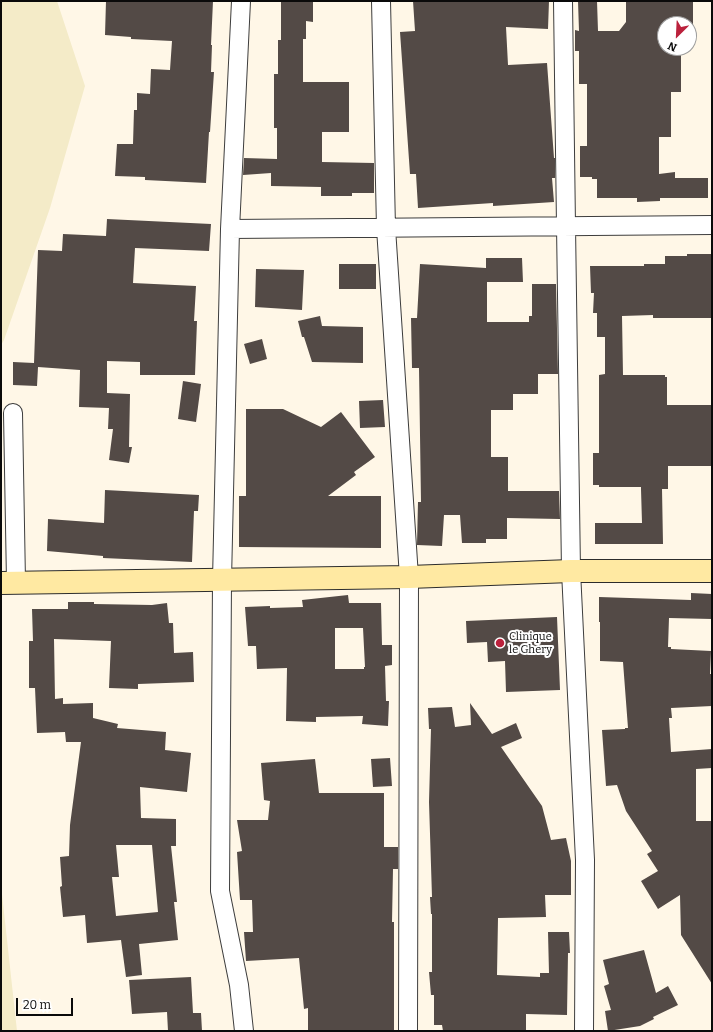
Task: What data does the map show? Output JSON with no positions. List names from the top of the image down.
{
  "places": ["Clinique le Ghery"],
  "scale_bar": "20 m",
  "north": "bottom left"
}
